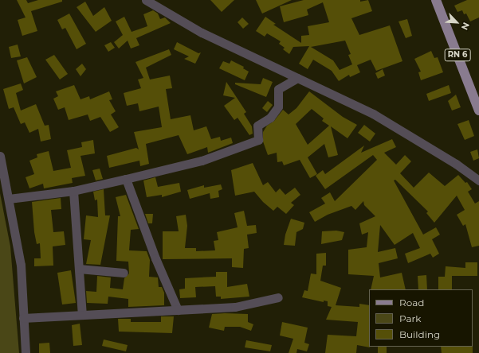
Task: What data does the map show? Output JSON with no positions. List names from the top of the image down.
{
  "streets": {
    "main road": ["RN 6"]
  },
  "legend": ["Road", "Park", "Building"],
  "north": "bottom right"
}
